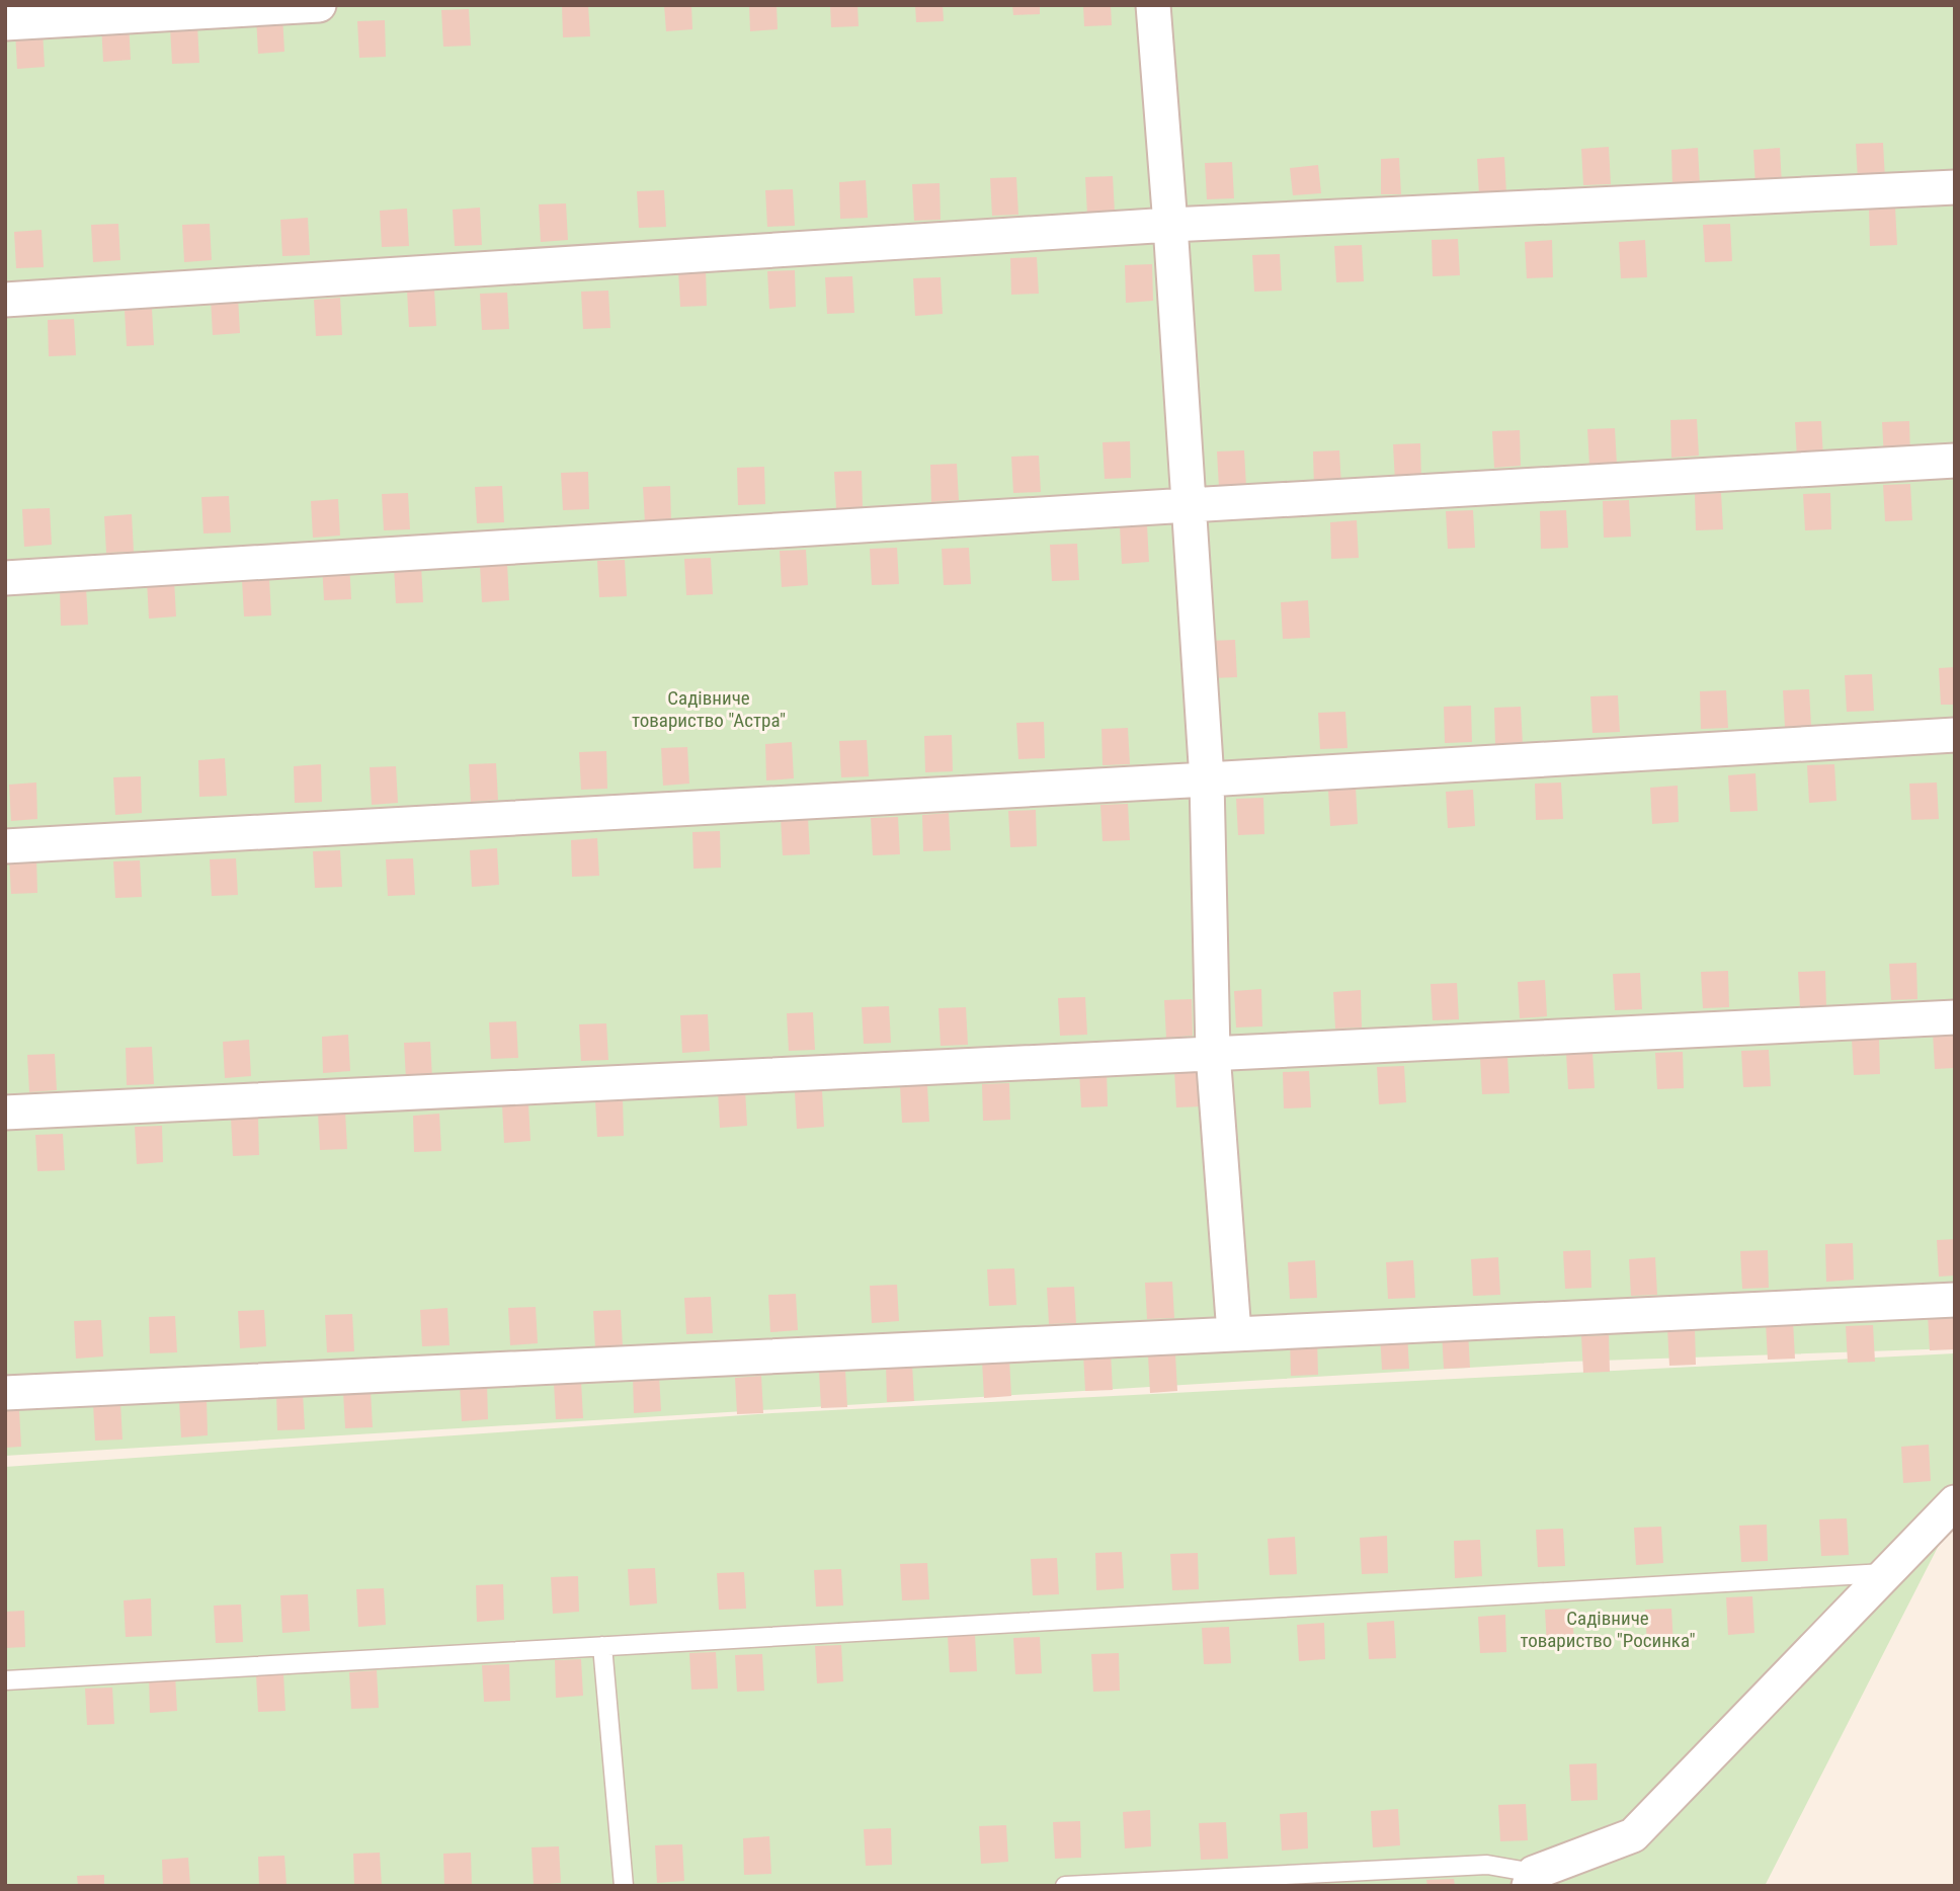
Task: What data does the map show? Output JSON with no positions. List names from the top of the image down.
{
  "parks": ["Садівниче товариство \"Астра\"", "Садівниче товариство \"Росинка\""]
}
